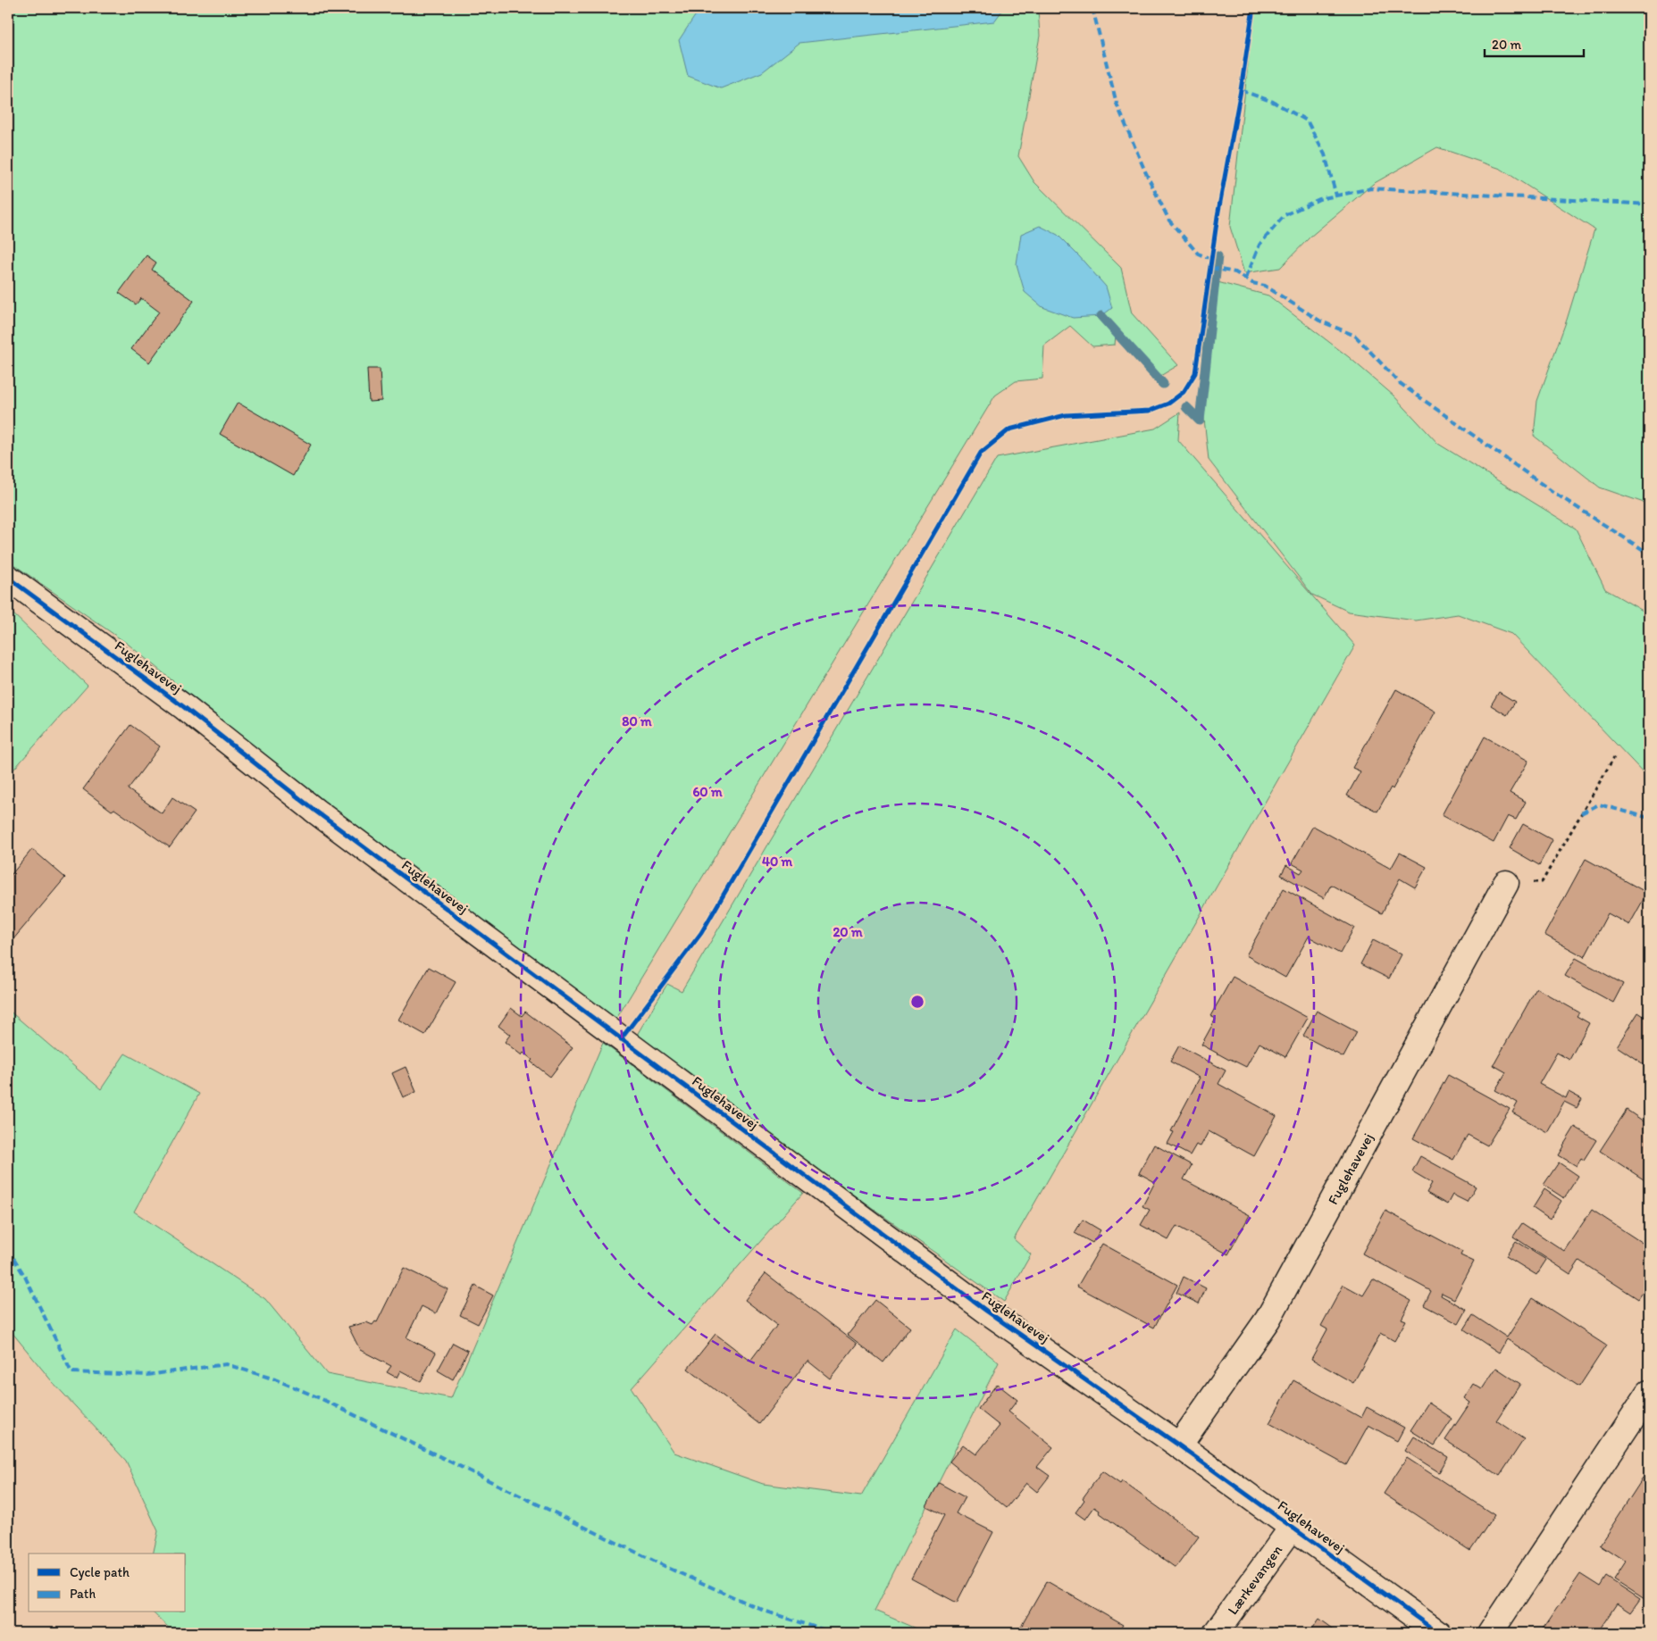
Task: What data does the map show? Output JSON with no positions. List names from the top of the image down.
{
  "streets": {
    "street": ["Fuglehavevej", "Lærkevangen"]
  },
  "crossings": [
    ["Fuglehavevej", "Lærkevangen"]
  ],
  "legend": ["Cycle path", "Path"],
  "scale_bar": "20 m",
  "rings": [
    "80 m",
    "60 m",
    "40 m",
    "20 m"
  ]
}
